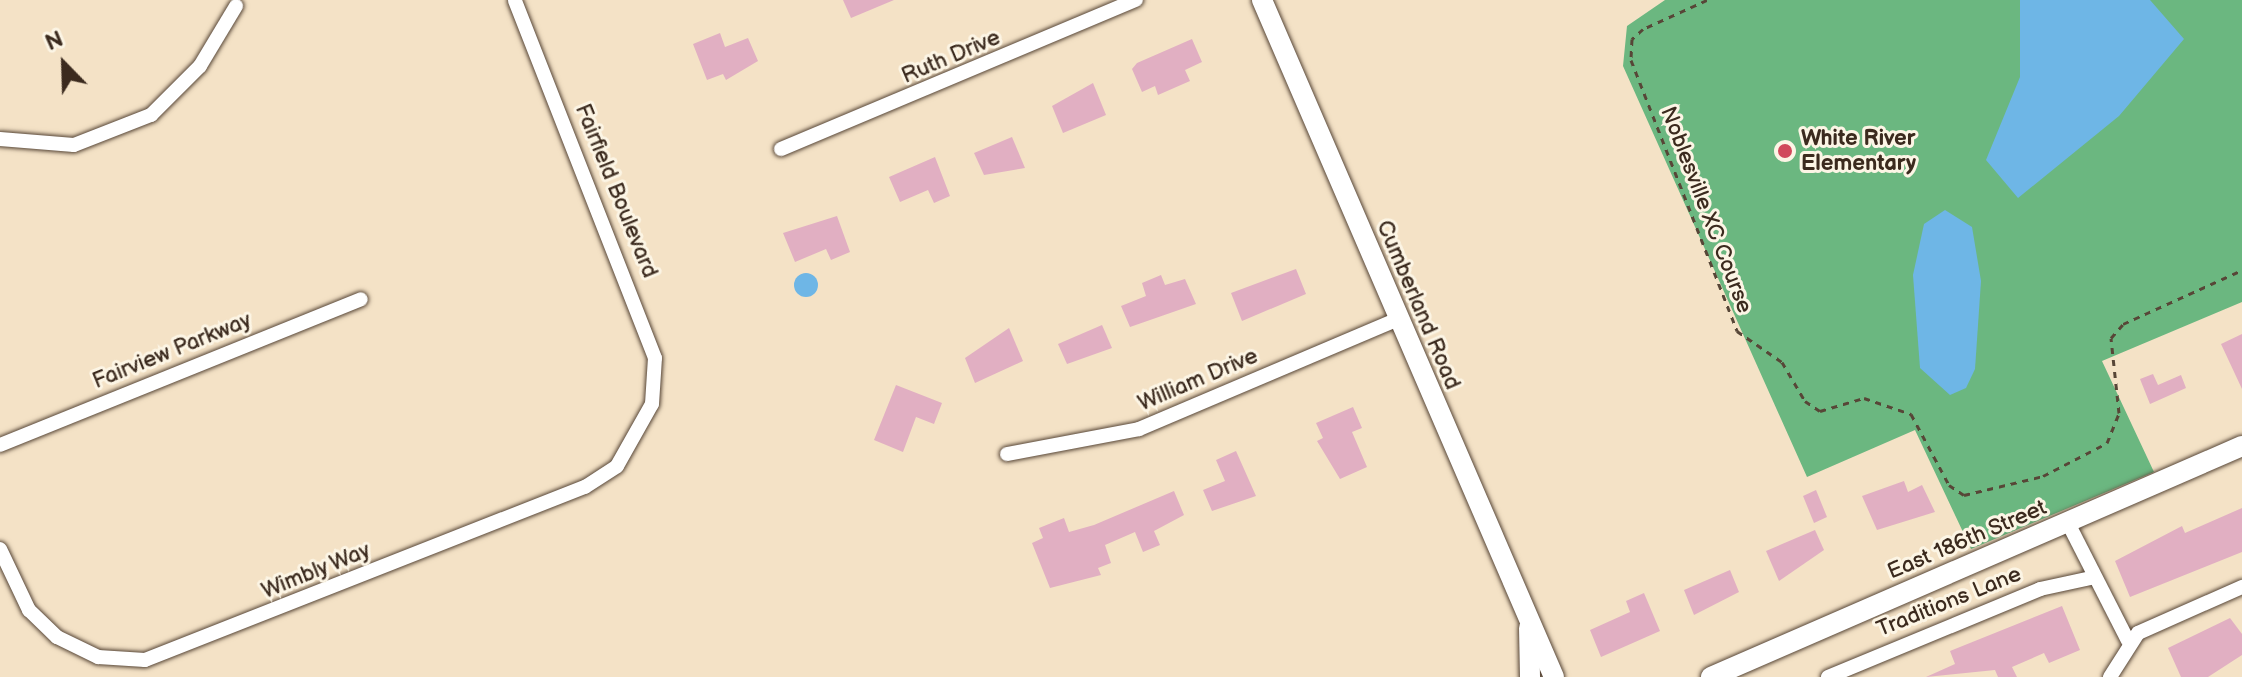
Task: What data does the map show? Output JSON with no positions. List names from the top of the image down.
{
  "streets": {
    "street": [
      "Ruth Drive",
      "Fairfield Boulevard",
      "Cumberland Road",
      "Fairview Parkway",
      "William Drive",
      "East 186th Street",
      "Wimbly Way",
      "Traditions Lane"
    ],
    "path": ["Noblesville XC Course"]
  },
  "crossings": [
    ["Fairfield Boulevard", "Wimbly Way"],
    ["Cumberland Road", "William Drive"]
  ],
  "places": ["White River Elementary"],
  "north": "top left"
}
